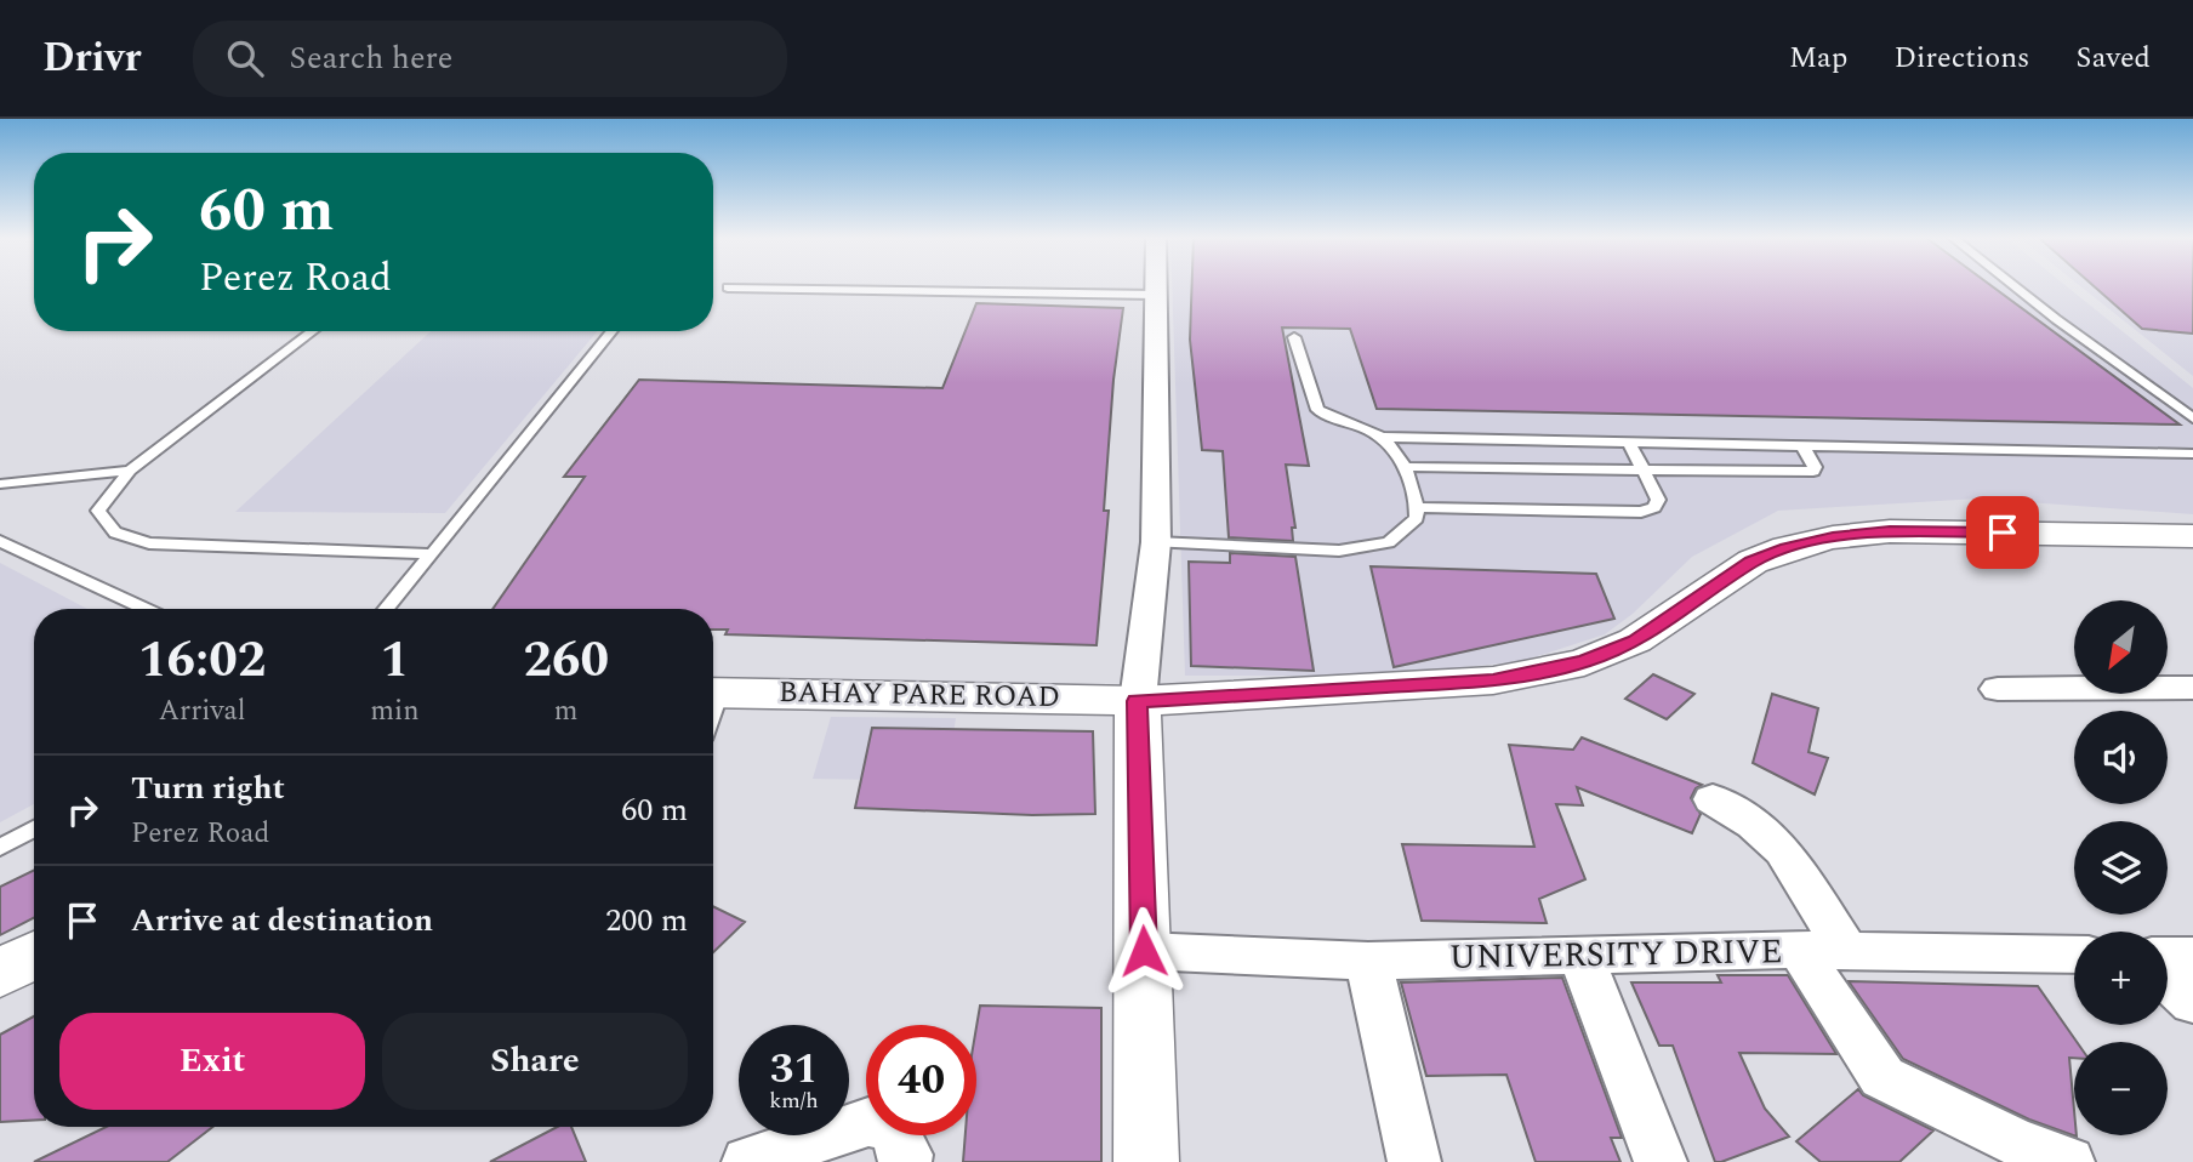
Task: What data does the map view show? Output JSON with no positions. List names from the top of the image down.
{
  "streets": {
    "street": ["BAHAY PARE ROAD", "UNIVERSITY DRIVE"]
  },
  "north": "bottom left",
  "page": {
    "header": "Drivr",
    "search": "Search here",
    "nav": ["Map", "Directions", "Saved"],
    "turn": ["60 m", "Perez Road"],
    "map_buttons": ["+", "−"],
    "eta": [
      "16:02",
      "Arrival",
      "1",
      "min",
      "260",
      "m"
    ],
    "list": [
      {
        "name": "Turn right",
        "note": "Perez Road",
        "value": "60 m"
      },
      {
        "name": "Arrive at destination",
        "value": "200 m"
      }
    ],
    "buttons": ["Exit", "Share"],
    "speed": "31 km/h",
    "limit": "40"
  }
}
